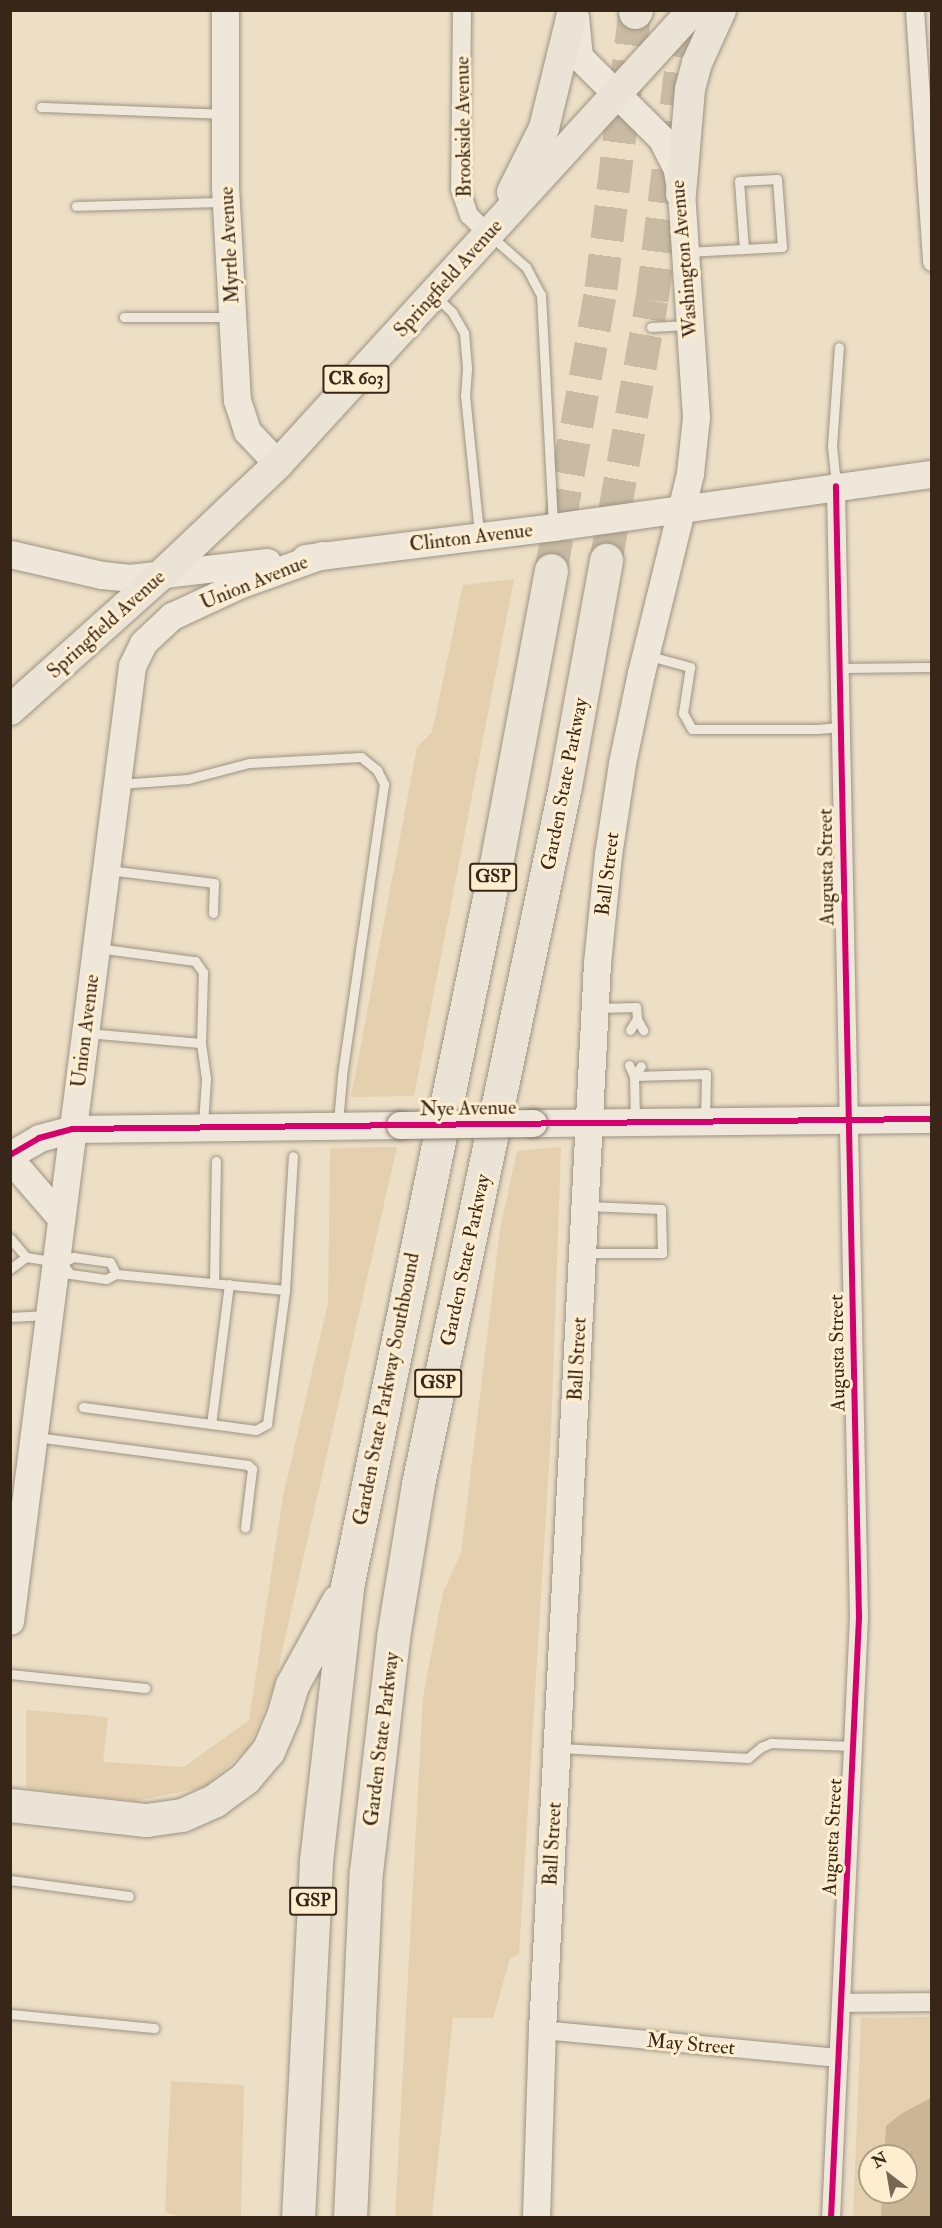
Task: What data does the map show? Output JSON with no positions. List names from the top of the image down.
{
  "streets": {
    "highway": ["Garden State Parkway", "GSP", "Garden State Parkway Southbound"],
    "main road": [
      "Myrtle Avenue",
      "Washington Avenue",
      "Springfield Avenue",
      "CR 603",
      "Clinton Avenue",
      "Union Avenue",
      "Ball Street",
      "Nye Avenue"
    ],
    "street": ["Brookside Avenue", "Augusta Street", "May Street"]
  },
  "crossings": [
    ["Brookside Avenue", "Springfield Avenue"],
    ["Myrtle Avenue", "Springfield Avenue"],
    ["Washington Avenue", "Springfield Avenue"],
    ["Washington Avenue", "Clinton Avenue"],
    ["Washington Avenue", "Ball Street"],
    ["Springfield Avenue", "Clinton Avenue"],
    ["Clinton Avenue", "Union Avenue"],
    ["Clinton Avenue", "Augusta Street"],
    ["Clinton Avenue", "Ball Street"],
    ["Union Avenue", "Nye Avenue"],
    ["Augusta Street", "Nye Avenue"],
    ["Augusta Street", "May Street"],
    ["Ball Street", "Nye Avenue"],
    ["Ball Street", "May Street"]
  ],
  "north": "top left"
}
